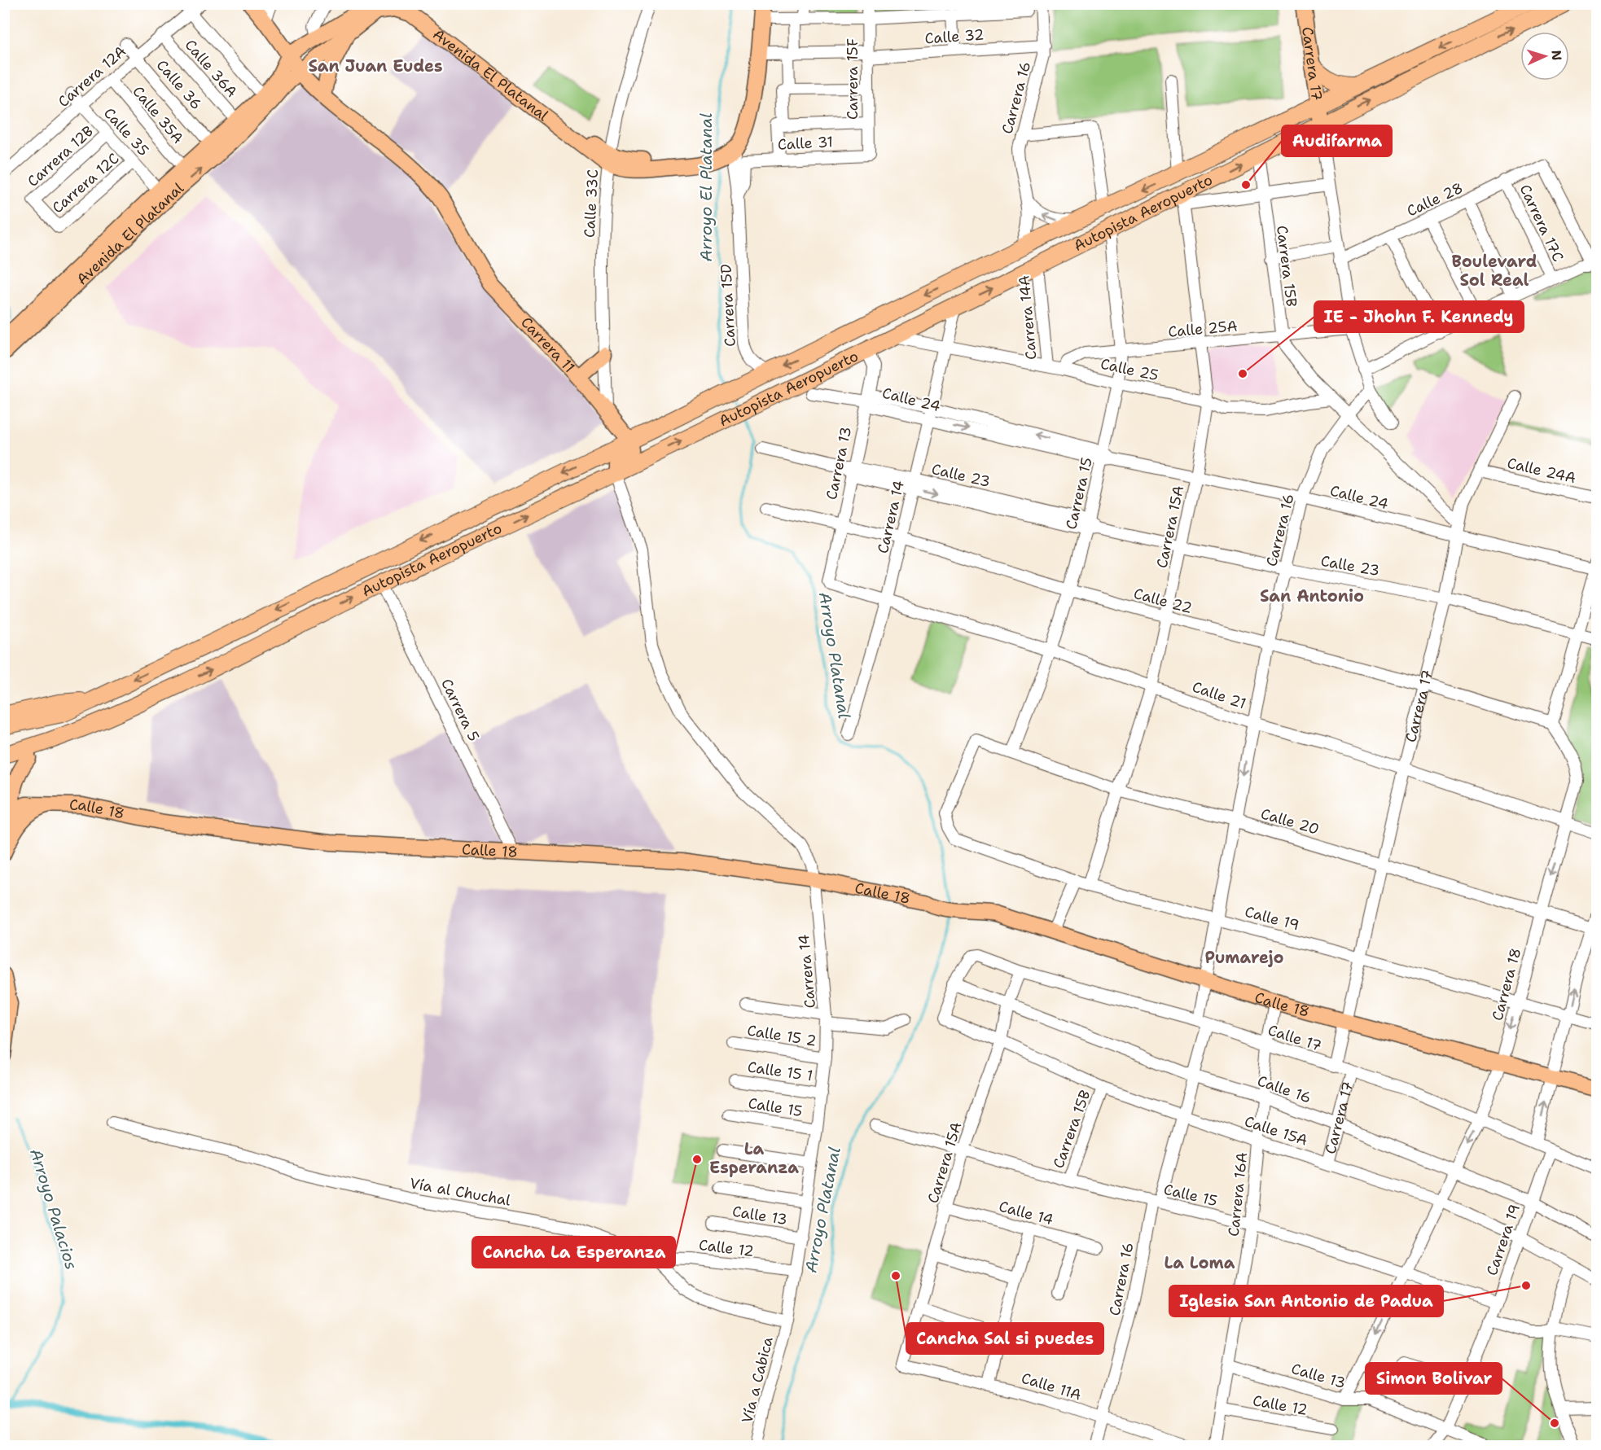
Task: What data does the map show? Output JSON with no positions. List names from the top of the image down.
{
  "streets": {
    "highway": ["Autopista Aeropuerto"],
    "main road": [
      "Carrera 17",
      "Avenida El Platanal",
      "Carrera 11",
      "Calle 18"
    ],
    "street": [
      "Calle 32",
      "Calle 36A",
      "Carrera 12A",
      "Carrera 15F",
      "Calle 36",
      "Carrera 16",
      "Calle 35A",
      "Calle 35",
      "Calle 31",
      "Carrera 12B",
      "Carrera 12C",
      "Calle 28",
      "Calle 33C",
      "Carrera 17C",
      "Carrera 15B",
      "Carrera 15D",
      "Carrera 14A",
      "Calle 25A",
      "Calle 25",
      "Calle 24",
      "Carrera 13",
      "Calle 24A",
      "Calle 23",
      "Carrera 15",
      "Carrera 14",
      "Carrera 15A",
      "Calle 22",
      "Calle 21",
      "Carrera 5",
      "Calle 20",
      "Calle 19",
      "Carrera 18",
      "Calle 15 2",
      "Calle 17",
      "Calle 15 1",
      "Calle 16",
      "Calle 15",
      "Calle 15A",
      "Vía al Chuchal",
      "Carrera 16A",
      "Calle 14",
      "Calle 13",
      "Carrera 19",
      "Calle 12",
      "Vía a Cabica",
      "Calle 11A"
    ]
  },
  "crossings": [
    ["Calle 32", "Carrera 15F"],
    ["Calle 32", "Carrera 16"],
    ["Carrera 17", "Autopista Aeropuerto"],
    ["Carrera 17", "Calle 24"],
    ["Carrera 17", "Calle 24A"],
    ["Carrera 17", "Calle 23"],
    ["Carrera 17", "Calle 22"],
    ["Carrera 17", "Calle 21"],
    ["Carrera 17", "Calle 18"],
    ["Carrera 17", "Calle 20"],
    ["Carrera 17", "Calle 19"],
    ["Carrera 17", "Calle 17"],
    ["Carrera 17", "Calle 16"],
    ["Carrera 17", "Calle 15A"],
    ["Calle 36A", "Avenida El Platanal"],
    ["Calle 36A", "Carrera 12A"],
    ["Avenida El Platanal", "Calle 36"],
    ["Avenida El Platanal", "Calle 35A"],
    ["Avenida El Platanal", "Calle 35"],
    ["Avenida El Platanal", "Calle 31"],
    ["Avenida El Platanal", "Calle 33C"],
    ["Avenida El Platanal", "Carrera 15D"],
    ["Avenida El Platanal", "Carrera 11"],
    ["Carrera 12A", "Calle 36"],
    ["Carrera 12A", "Calle 35A"],
    ["Carrera 12A", "Calle 35"],
    ["Carrera 15F", "Calle 31"],
    ["Carrera 16", "Autopista Aeropuerto"],
    ["Carrera 16", "Carrera 15B"],
    ["Carrera 16", "Calle 24"],
    ["Carrera 16", "Calle 23"],
    ["Carrera 16", "Calle 22"],
    ["Carrera 16", "Calle 21"],
    ["Carrera 16", "Calle 18"],
    ["Carrera 16", "Calle 20"],
    ["Carrera 16", "Calle 19"],
    ["Carrera 16", "Calle 17"],
    ["Carrera 16", "Calle 16"],
    ["Carrera 16", "Calle 15"],
    ["Carrera 16", "Calle 15A"],
    ["Carrera 16", "Calle 11A"],
    ["Calle 35", "Carrera 12B"],
    ["Calle 35", "Carrera 12C"],
    ["Calle 31", "Carrera 15D"],
    ["Carrera 12B", "Carrera 12C"],
    ["Calle 28", "Carrera 17C"],
    ["Calle 33C", "Carrera 11"],
    ["Autopista Aeropuerto", "Carrera 15B"],
    ["Autopista Aeropuerto", "Carrera 15D"],
    ["Autopista Aeropuerto", "Carrera 14A"],
    ["Autopista Aeropuerto", "Carrera 11"],
    ["Autopista Aeropuerto", "Calle 25"],
    ["Autopista Aeropuerto", "Carrera 13"],
    ["Autopista Aeropuerto", "Carrera 15"],
    ["Autopista Aeropuerto", "Carrera 14"],
    ["Autopista Aeropuerto", "Carrera 15A"],
    ["Autopista Aeropuerto", "Carrera 5"],
    ["Carrera 15B", "Calle 25A"],
    ["Carrera 15B", "Calle 25"],
    ["Carrera 15B", "Calle 15"],
    ["Carrera 15B", "Calle 15A"],
    ["Carrera 14A", "Calle 25"],
    ["Calle 25A", "Calle 25"],
    ["Calle 25A", "Carrera 15"],
    ["Calle 25A", "Carrera 15A"],
    ["Calle 25", "Carrera 15"],
    ["Calle 25", "Carrera 14"],
    ["Calle 25", "Carrera 15A"],
    ["Calle 24", "Carrera 13"],
    ["Calle 24", "Carrera 15"],
    ["Calle 24", "Carrera 14"],
    ["Calle 24", "Carrera 15A"],
    ["Carrera 13", "Calle 23"],
    ["Carrera 13", "Calle 22"],
    ["Carrera 13", "Calle 21"],
    ["Calle 23", "Carrera 15"],
    ["Calle 23", "Carrera 14"],
    ["Calle 23", "Carrera 15A"],
    ["Carrera 15", "Calle 22"],
    ["Carrera 15", "Calle 21"],
    ["Carrera 15", "Calle 20"],
    ["Carrera 14", "Calle 22"],
    ["Carrera 14", "Calle 21"],
    ["Carrera 14", "Calle 18"],
    ["Carrera 14", "Calle 15 2"],
    ["Carrera 14", "Calle 15 1"],
    ["Carrera 14", "Calle 15"],
    ["Carrera 14", "Vía al Chuchal"],
    ["Carrera 14", "Calle 13"],
    ["Carrera 14", "Calle 12"],
    ["Carrera 14", "Vía a Cabica"],
    ["Carrera 15A", "Calle 22"],
    ["Carrera 15A", "Calle 21"],
    ["Carrera 15A", "Calle 20"],
    ["Carrera 15A", "Calle 19"],
    ["Carrera 15A", "Calle 17"],
    ["Carrera 15A", "Calle 16"],
    ["Carrera 15A", "Calle 15"],
    ["Carrera 15A", "Calle 15A"],
    ["Carrera 15A", "Calle 14"],
    ["Carrera 15A", "Calle 11A"],
    ["Calle 22", "Carrera 18"],
    ["Calle 21", "Carrera 18"],
    ["Carrera 5", "Calle 18"],
    ["Calle 18", "Carrera 18"],
    ["Calle 18", "Carrera 16A"],
    ["Calle 20", "Calle 19"],
    ["Calle 20", "Carrera 18"],
    ["Calle 19", "Carrera 18"],
    ["Carrera 18", "Calle 17"],
    ["Carrera 18", "Calle 16"],
    ["Carrera 18", "Calle 15"],
    ["Carrera 18", "Calle 15A"],
    ["Carrera 18", "Calle 13"],
    ["Calle 17", "Calle 16"],
    ["Calle 17", "Calle 15A"],
    ["Calle 17", "Carrera 16A"],
    ["Calle 17", "Carrera 19"],
    ["Calle 16", "Calle 15A"],
    ["Calle 16", "Carrera 16A"],
    ["Calle 16", "Carrera 19"],
    ["Calle 15", "Carrera 16A"],
    ["Calle 15", "Carrera 19"],
    ["Calle 15A", "Carrera 16A"],
    ["Calle 15A", "Carrera 19"],
    ["Vía al Chuchal", "Calle 12"],
    ["Vía al Chuchal", "Vía a Cabica"],
    ["Carrera 16A", "Calle 13"],
    ["Carrera 16A", "Calle 12"],
    ["Calle 13", "Carrera 19"]
  ],
  "one_way": ["Carrera 18"],
  "districts": [
    "San Juan Eudes",
    "Boulevard Sol Real",
    "San Antonio",
    "Pumarejo",
    "La Esperanza",
    "La Loma"
  ],
  "water": ["Arroyo El Platanal", "Arroyo Platanal", "Arroyo Palacios"],
  "places": [
    "Audifarma",
    "IE - Jhohn F. Kennedy",
    "Cancha La Esperanza",
    "Cancha Sal si puedes",
    "Iglesia San Antonio de Padua",
    "Simon Bolivar"
  ],
  "north": "right"
}
